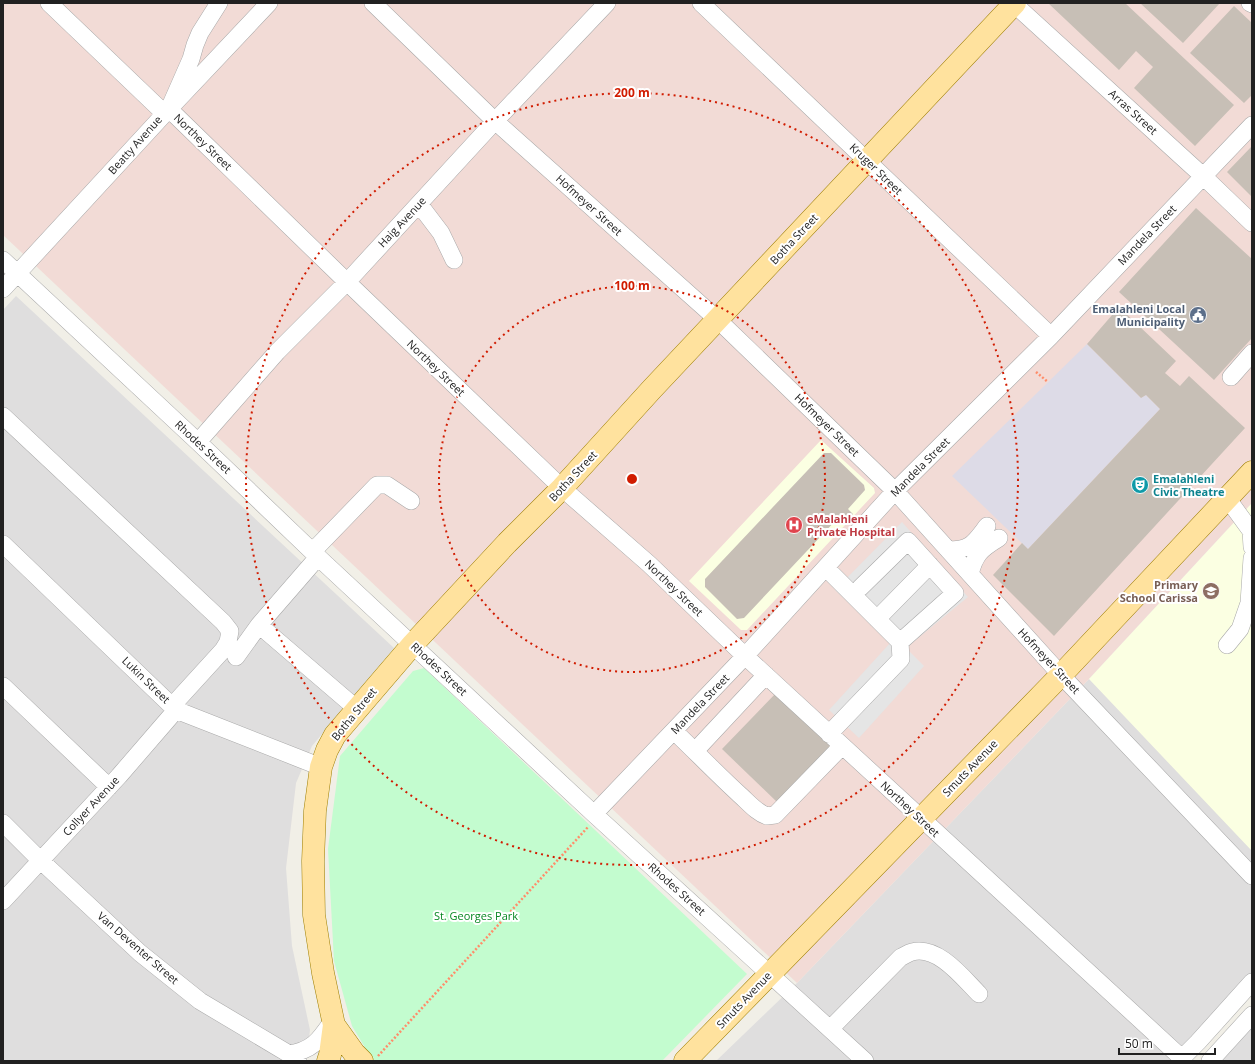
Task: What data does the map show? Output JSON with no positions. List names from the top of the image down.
{
  "streets": {
    "main road": ["Botha Street", "Smuts Avenue"],
    "street": [
      "Arras Street",
      "Northey Street",
      "Beatty Avenue",
      "Kruger Street",
      "Hofmeyer Street",
      "Haig Avenue",
      "Mandela Street",
      "Rhodes Street",
      "Lukin Street",
      "Collyer Avenue",
      "Van Deventer Street"
    ]
  },
  "crossings": [
    ["Arras Street", "Mandela Street"],
    ["Arras Street", "Botha Street"],
    ["Northey Street", "Beatty Avenue"],
    ["Northey Street", "Haig Avenue"],
    ["Northey Street", "Mandela Street"],
    ["Northey Street", "Botha Street"],
    ["Northey Street", "Smuts Avenue"],
    ["Beatty Avenue", "Rhodes Street"],
    ["Kruger Street", "Mandela Street"],
    ["Kruger Street", "Botha Street"],
    ["Hofmeyer Street", "Haig Avenue"],
    ["Hofmeyer Street", "Mandela Street"],
    ["Hofmeyer Street", "Botha Street"],
    ["Hofmeyer Street", "Smuts Avenue"],
    ["Haig Avenue", "Rhodes Street"],
    ["Mandela Street", "Rhodes Street"],
    ["Botha Street", "Rhodes Street"],
    ["Botha Street", "Lukin Street"],
    ["Botha Street", "Van Deventer Street"],
    ["Rhodes Street", "Smuts Avenue"],
    ["Lukin Street", "Collyer Avenue"],
    ["Collyer Avenue", "Van Deventer Street"]
  ],
  "parks": ["St. Georges Park"],
  "places": {
    "public building": ["Emalahleni Local Municipality"],
    "theatre": ["Emalahleni Civic Theatre"],
    "hospital": ["eMalahleni Private Hospital"],
    "school or university": ["Primary School Carissa"]
  },
  "scale_bar": "50 m",
  "rings": ["200 m", "100 m"]
}
